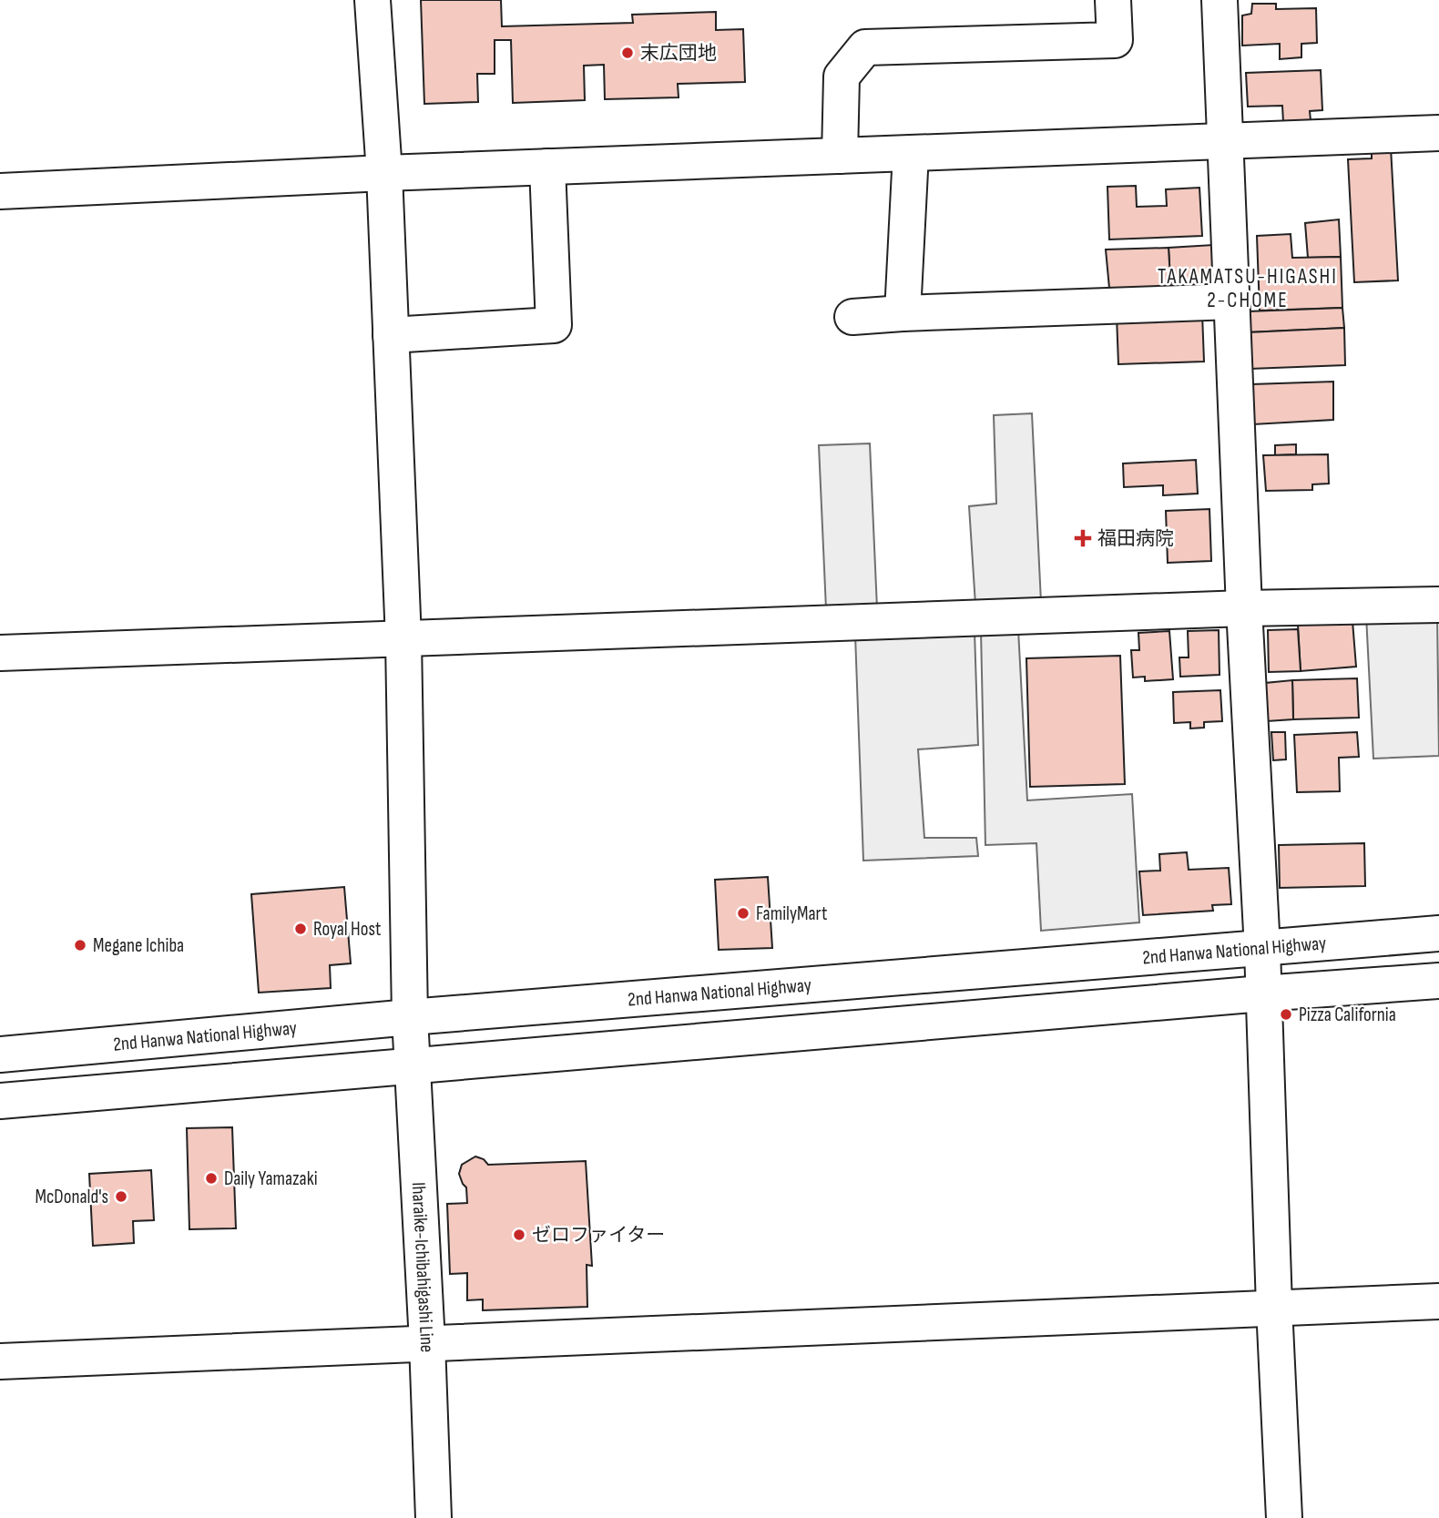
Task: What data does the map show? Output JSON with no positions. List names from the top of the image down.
{
  "streets": {
    "main road": ["2nd Hanwa National Highway", "Iharaike-Ichibahigashi Line"]
  },
  "crossings": [
    ["2nd Hanwa National Highway", "Iharaike-Ichibahigashi Line"]
  ],
  "districts": ["TAKAMATSU-HIGASHI 2-CHOME"],
  "places": {
    "other": [
      "末広団地",
      "FamilyMart",
      "Royal Host",
      "Megane Ichiba",
      "Pizza California",
      "Daily Yamazaki",
      "McDonald's",
      "ゼロファイター"
    ],
    "health": ["福田病院"]
  }
}
